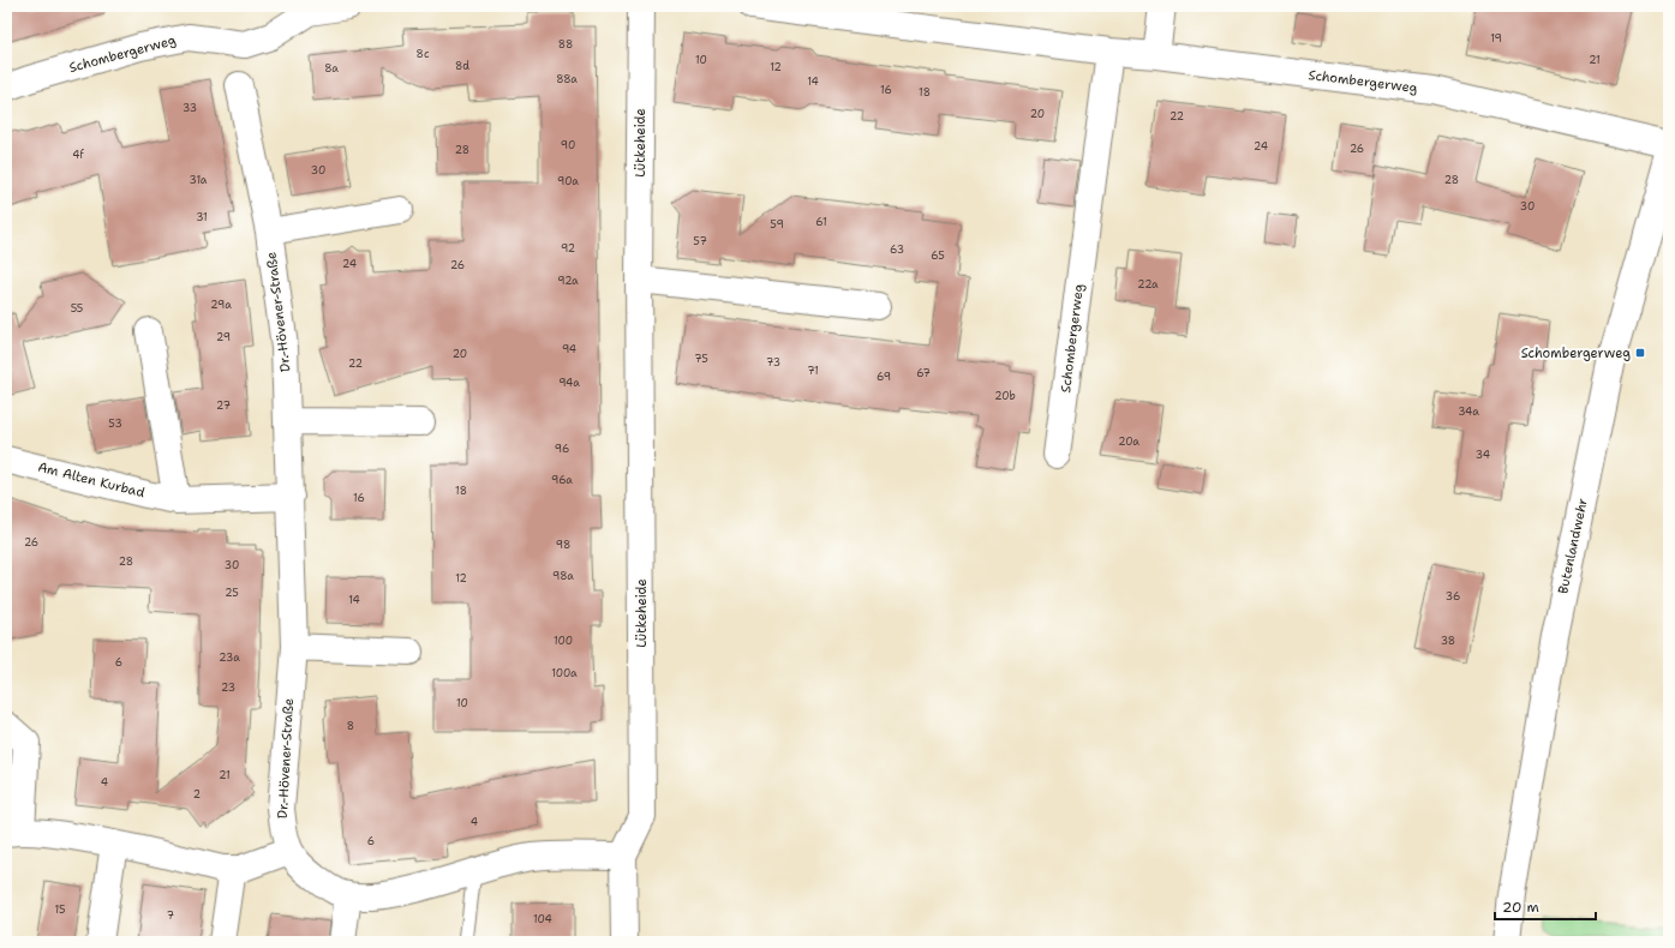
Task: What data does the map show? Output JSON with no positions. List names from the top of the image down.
{
  "streets": {
    "street": [
      "Schombergerweg",
      "Lütkeheide",
      "Dr.-Hövener-Straße",
      "Am Alten Kurbad",
      "Butenlandwehr"
    ]
  },
  "crossings": [
    ["Lütkeheide", "Dr.-Hövener-Straße"],
    ["Dr.-Hövener-Straße", "Am Alten Kurbad"]
  ],
  "places": {
    "transit": ["Schombergerweg"]
  },
  "house_numbers": [
    "19",
    "88",
    "8c",
    "10",
    "21",
    "8d",
    "12",
    "8a",
    "88a",
    "14",
    "16",
    "18",
    "33",
    "20",
    "22",
    "90",
    "24",
    "26",
    "28",
    "4f",
    "30",
    "31a",
    "28",
    "90a",
    "30",
    "31",
    "61",
    "59",
    "57",
    "92",
    "63",
    "65",
    "24",
    "26",
    "92a",
    "22a",
    "29a",
    "55",
    "29",
    "94",
    "20",
    "75",
    "73",
    "22",
    "71",
    "67",
    "69",
    "94a",
    "20b",
    "27",
    "34a",
    "53",
    "20a",
    "96",
    "34",
    "96a",
    "18",
    "16",
    "26",
    "98",
    "28",
    "30",
    "98a",
    "12",
    "25",
    "36",
    "14",
    "100",
    "38",
    "23a",
    "6",
    "100a",
    "23",
    "10",
    "8",
    "21",
    "4",
    "2",
    "4",
    "6",
    "15",
    "7",
    "104"
  ],
  "scale_bar": "20 m"
}
